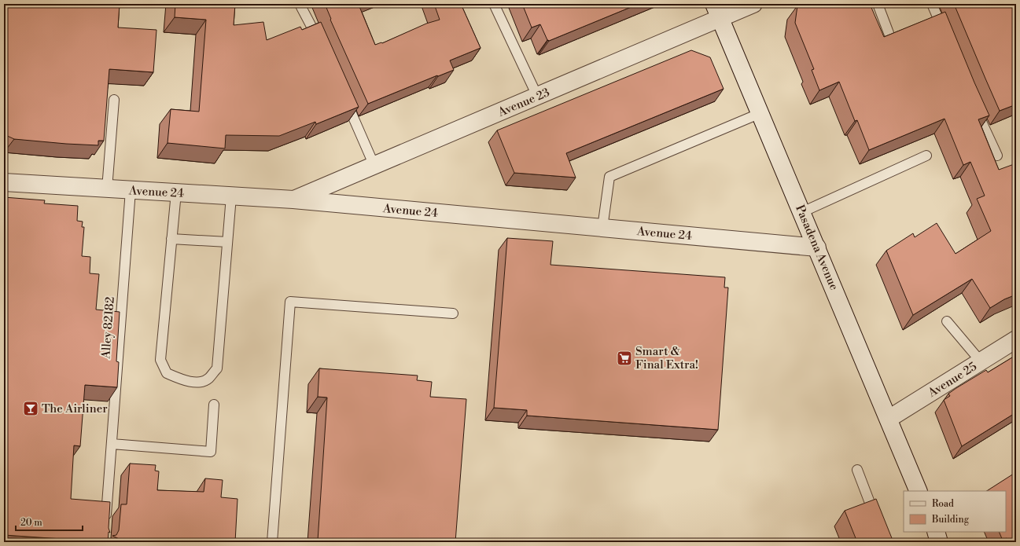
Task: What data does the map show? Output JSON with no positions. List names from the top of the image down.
{
  "streets": {
    "street": [
      "Avenue 23",
      "Avenue 24",
      "Pasadena Avenue",
      "Avenue 25"
    ],
    "lane": ["Alley 82182"]
  },
  "crossings": [
    ["Avenue 23", "Avenue 24"],
    ["Avenue 23", "Pasadena Avenue"],
    ["Avenue 24", "Pasadena Avenue"],
    ["Avenue 24", "Alley 82182"],
    ["Pasadena Avenue", "Avenue 25"]
  ],
  "places": {
    "supermarket": ["Smart & Final Extra!"],
    "bar": ["The Airliner"]
  },
  "legend": ["Road", "Building"],
  "scale_bar": "20 m"
}
